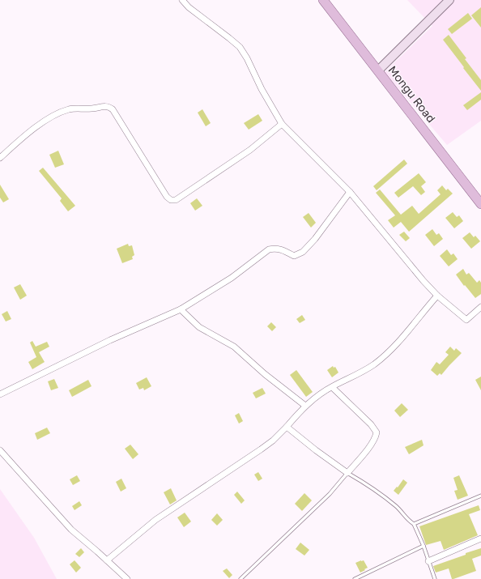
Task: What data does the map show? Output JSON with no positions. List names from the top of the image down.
{
  "streets": {
    "main road": ["Mongu Road"]
  }
}
